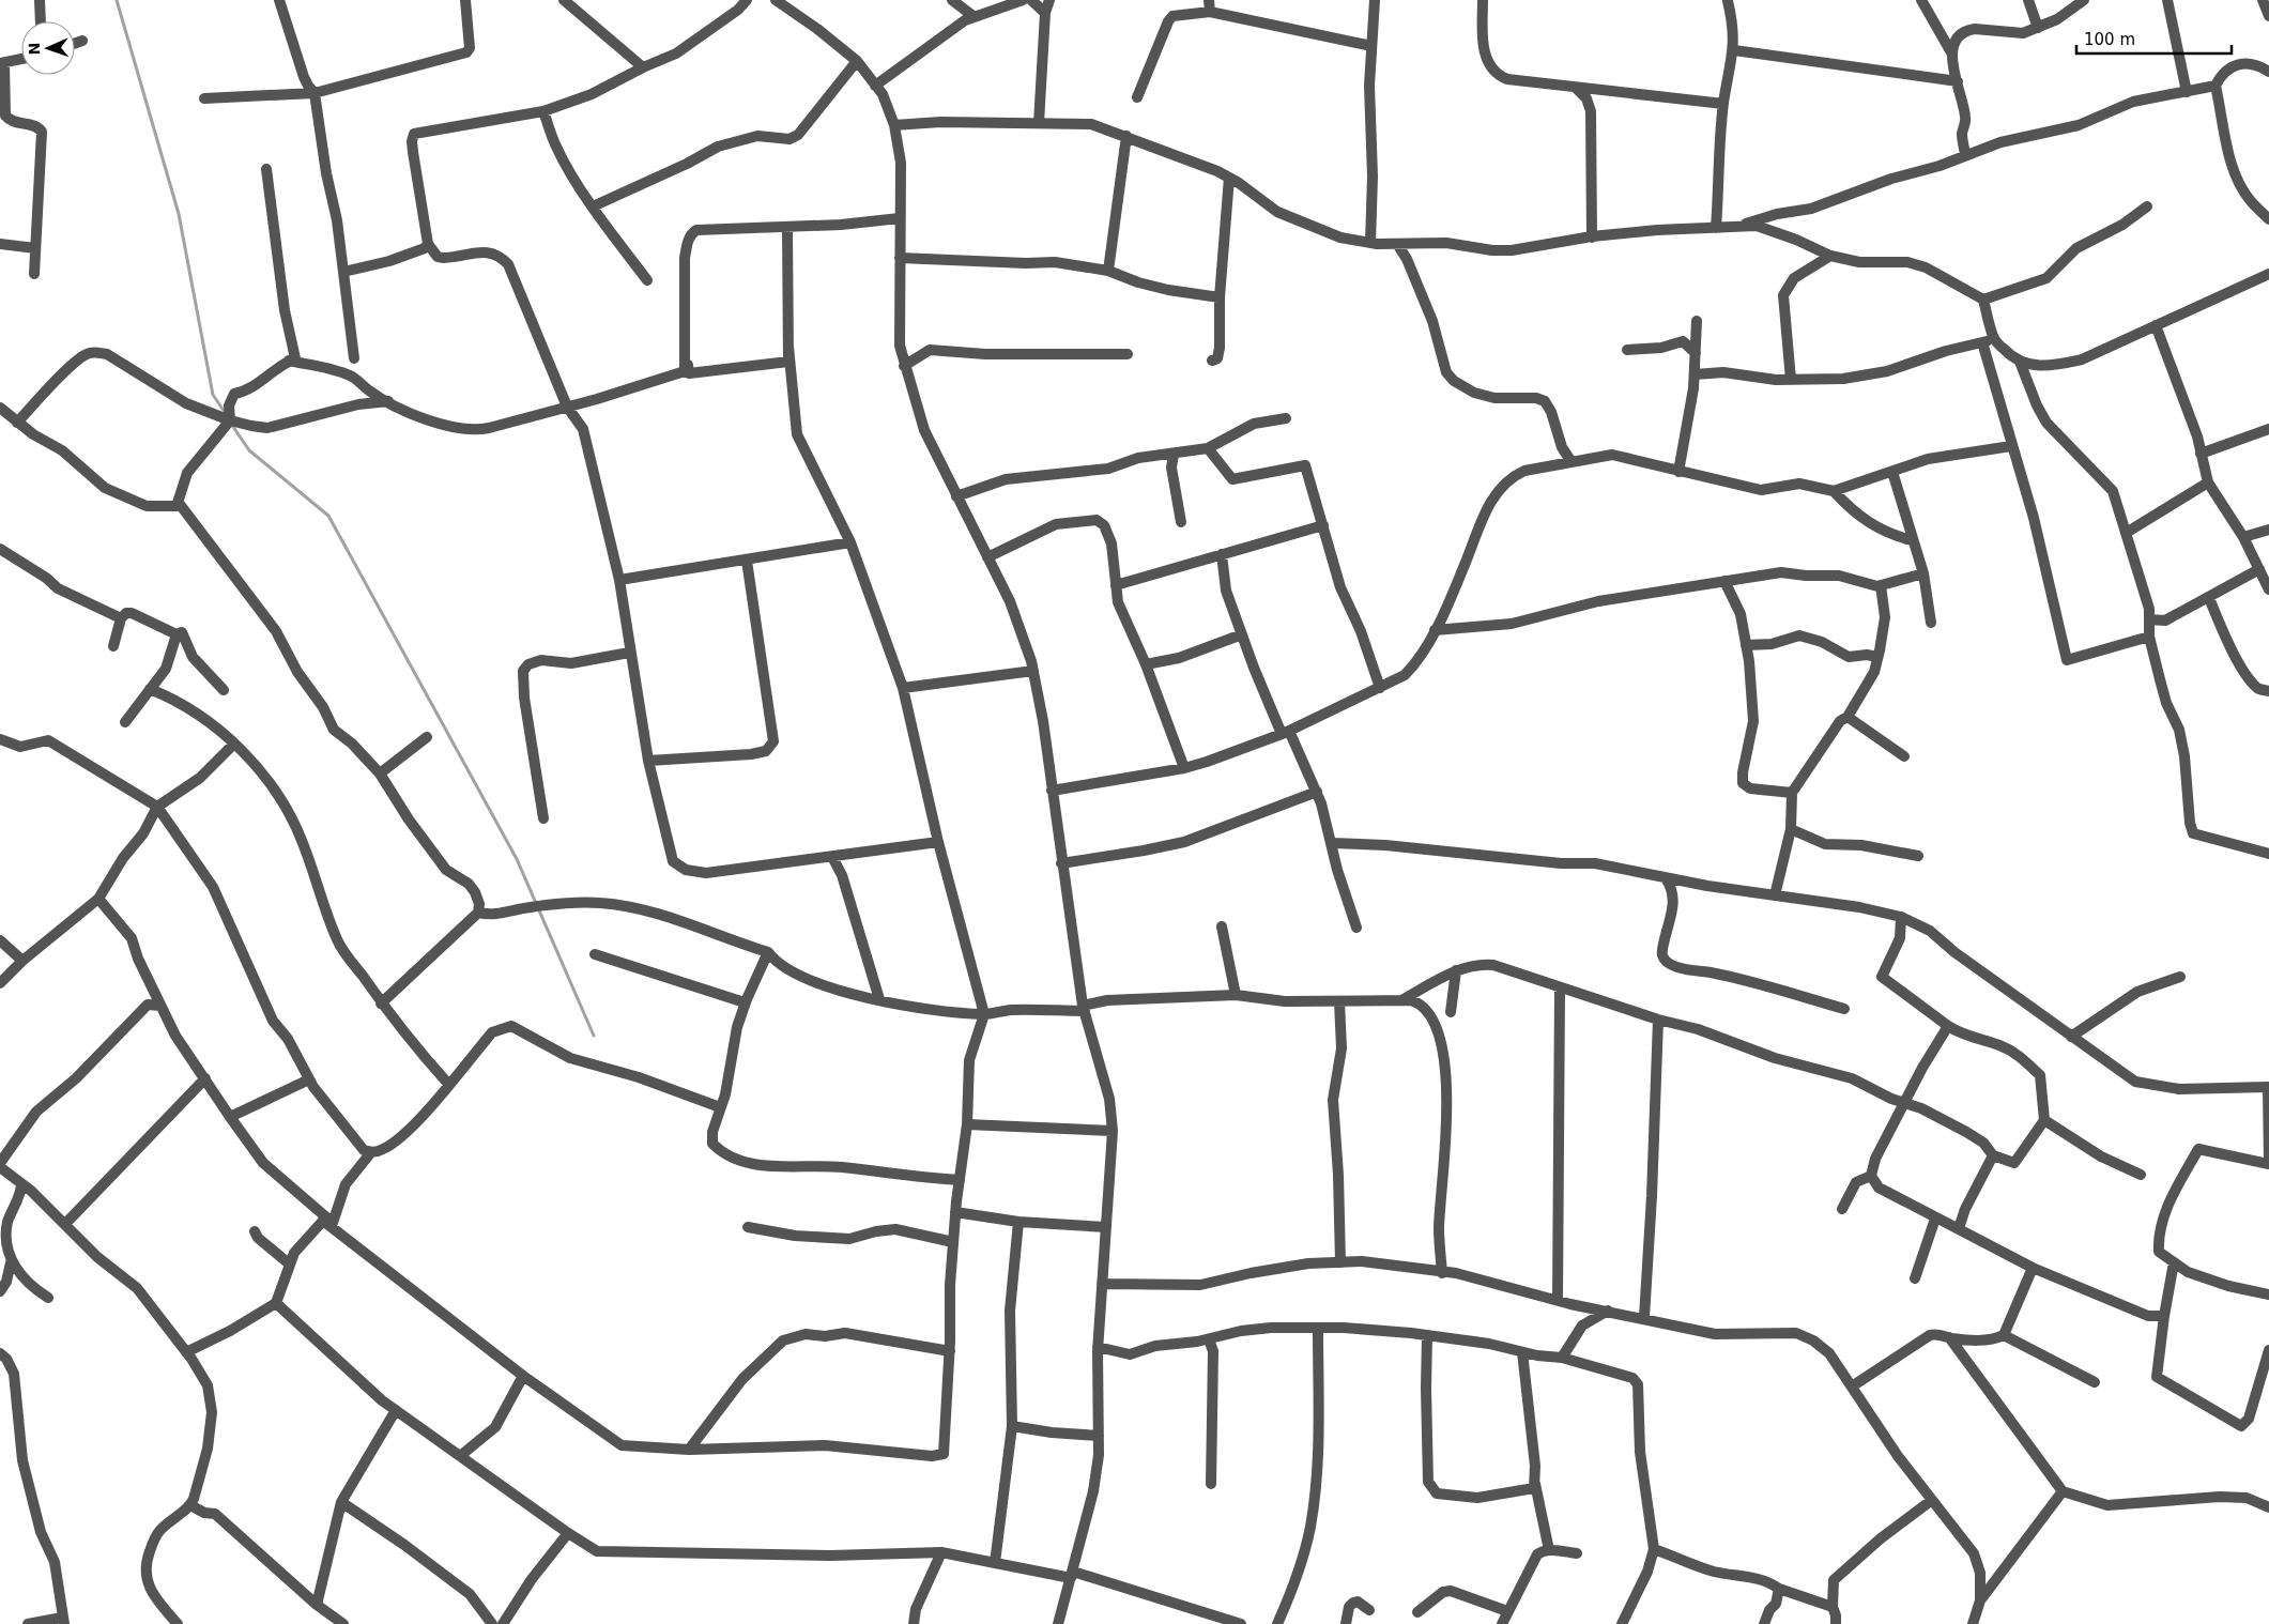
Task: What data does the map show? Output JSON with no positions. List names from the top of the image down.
{
  "scale_bar": "100 m",
  "north": "left"
}
